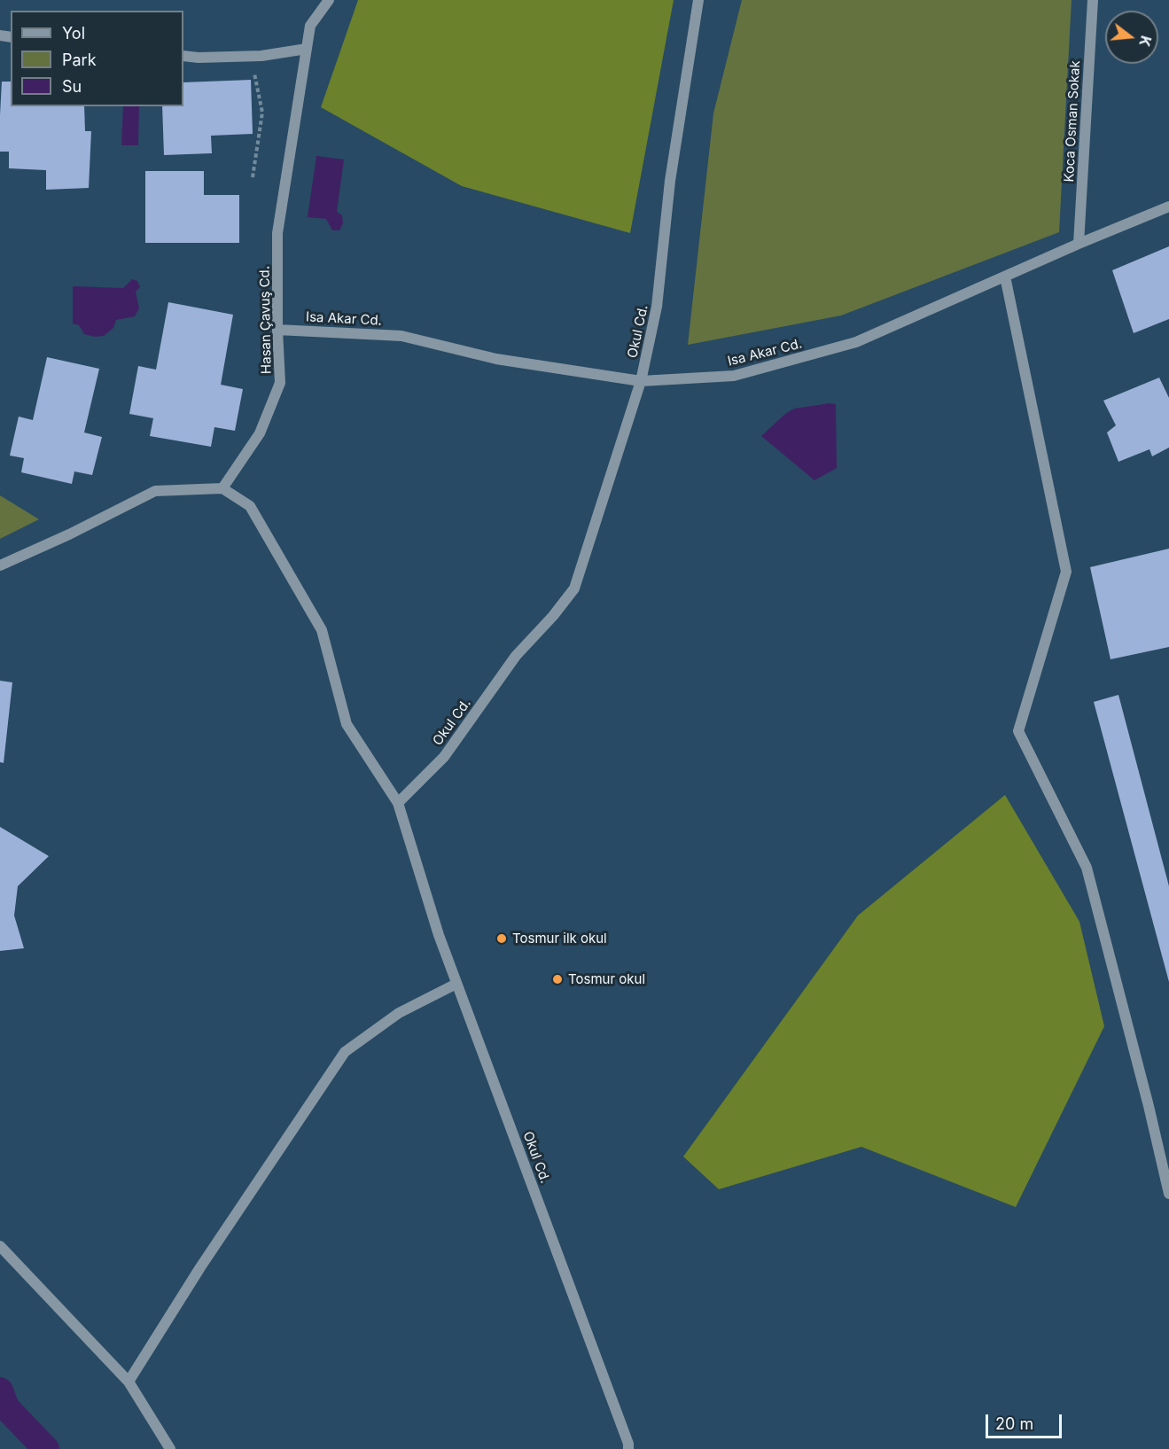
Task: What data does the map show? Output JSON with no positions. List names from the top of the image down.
{
  "streets": {
    "street": [
      "Koca Osman Sokak",
      "Isa Akar Cd.",
      "Hasan Çavuş Cd.",
      "Okul Cd."
    ]
  },
  "crossings": [
    ["Koca Osman Sokak", "Isa Akar Cd."],
    ["Isa Akar Cd.", "Hasan Çavuş Cd."],
    ["Isa Akar Cd.", "Okul Cd."]
  ],
  "places": ["Tosmur ilk okul", "Tosmur okul"],
  "legend": ["Yol", "Park", "Su"],
  "scale_bar": "20 m",
  "north": "right"
}
